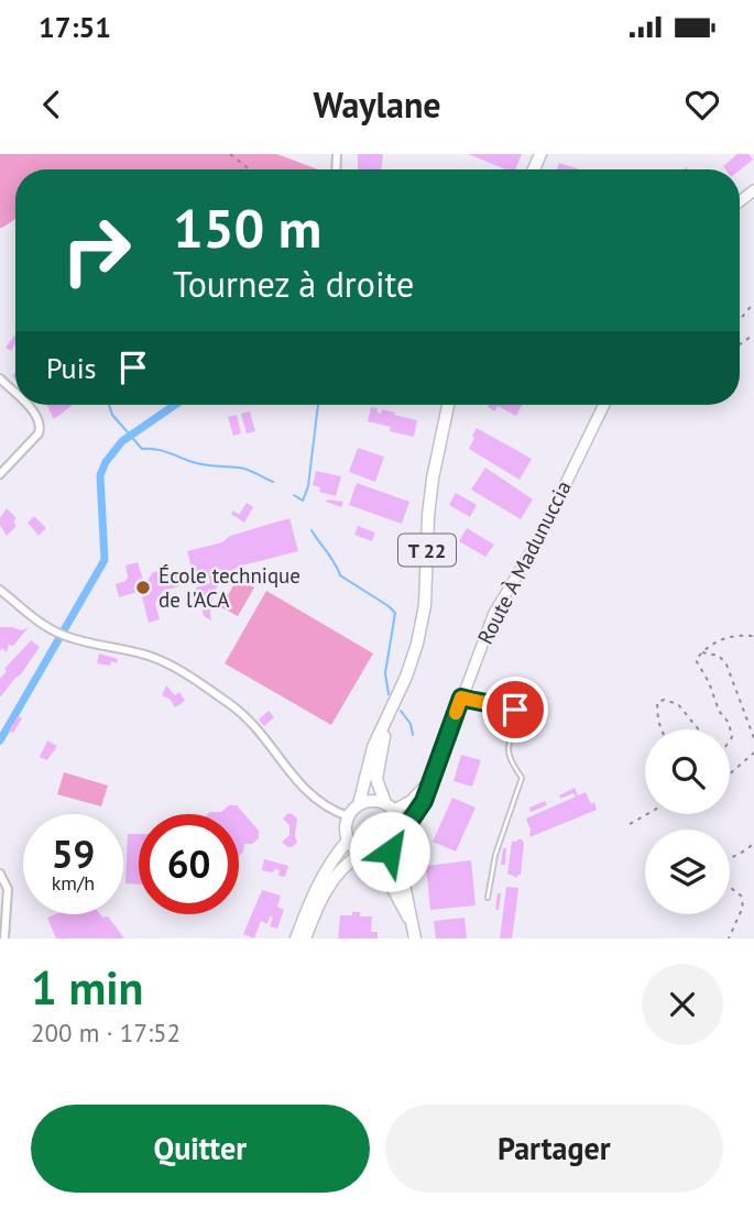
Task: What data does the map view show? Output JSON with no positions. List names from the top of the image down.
{
  "streets": {
    "main road": ["T 22", "Route À Madunuccia"]
  },
  "crossings": [
    ["T 22", "Route À Madunuccia"]
  ],
  "places": ["École technique de l'ACA"],
  "page": {
    "status": "17:51",
    "header": "Waylane",
    "turn": ["150 m", "Tournez à droite"],
    "then": "Puis",
    "speed": "59 km/h",
    "limit": "60",
    "heading": ["1 min", "200 m · 17:52"],
    "buttons": ["Quitter", "Partager"]
  }
}
